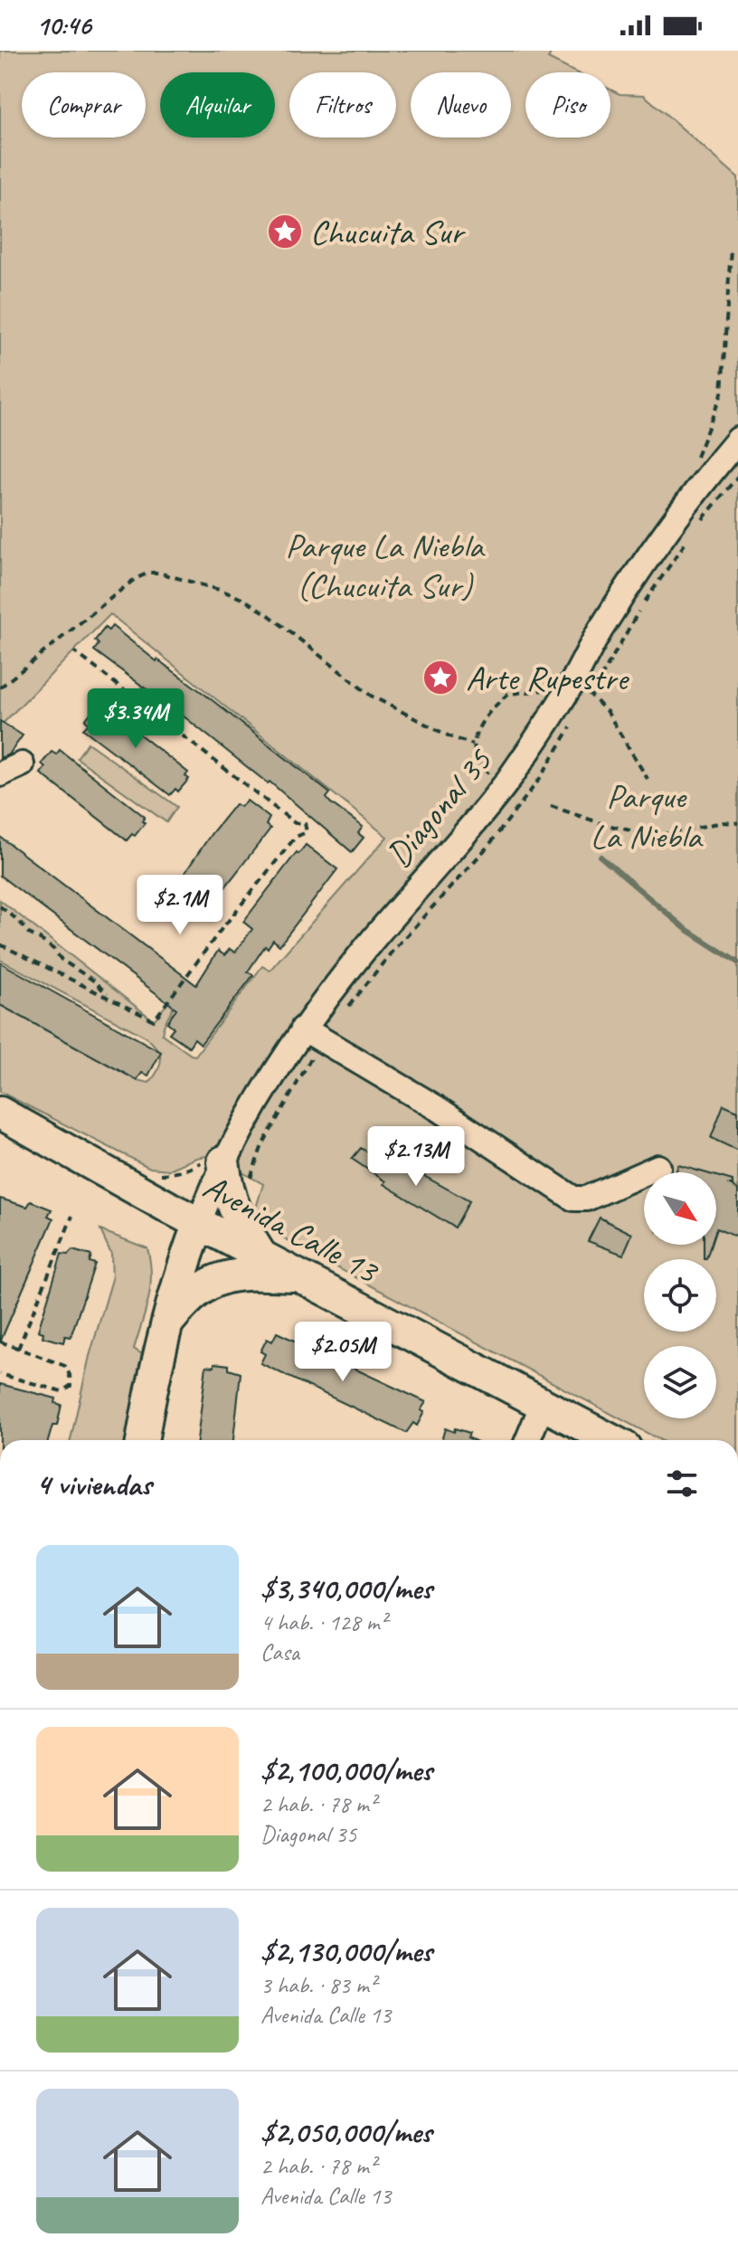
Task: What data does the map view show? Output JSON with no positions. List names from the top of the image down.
{
  "streets": {
    "main road": ["Avenida Calle 13"],
    "street": ["Diagonal 35"]
  },
  "crossings": [
    ["Diagonal 35", "Avenida Calle 13"]
  ],
  "parks": ["Parque La Niebla (Chucuita Sur)", "Parque La Niebla"],
  "places": {
    "place": ["Chucuita Sur", "Arte Rupestre"]
  },
  "north": "bottom right",
  "page": {
    "status": "10:46",
    "chip": [
      "Comprar",
      "Alquilar",
      "Filtros",
      "Nuevo",
      "Piso"
    ],
    "price": [
      "$3.34M",
      "$2.1M",
      "$2.13M",
      "$2.05M"
    ],
    "heading": "4 viviendas",
    "list": [
      {
        "name": "$3,340,000/mes",
        "note": "4 hab. · 128 m² · Casa"
      },
      {
        "name": "$2,100,000/mes",
        "note": "2 hab. · 78 m² · Diagonal 35"
      },
      {
        "name": "$2,130,000/mes",
        "note": "3 hab. · 83 m² · Avenida Calle 13"
      },
      {
        "name": "$2,050,000/mes",
        "note": "2 hab. · 78 m² · Avenida Calle 13"
      }
    ]
  }
}
